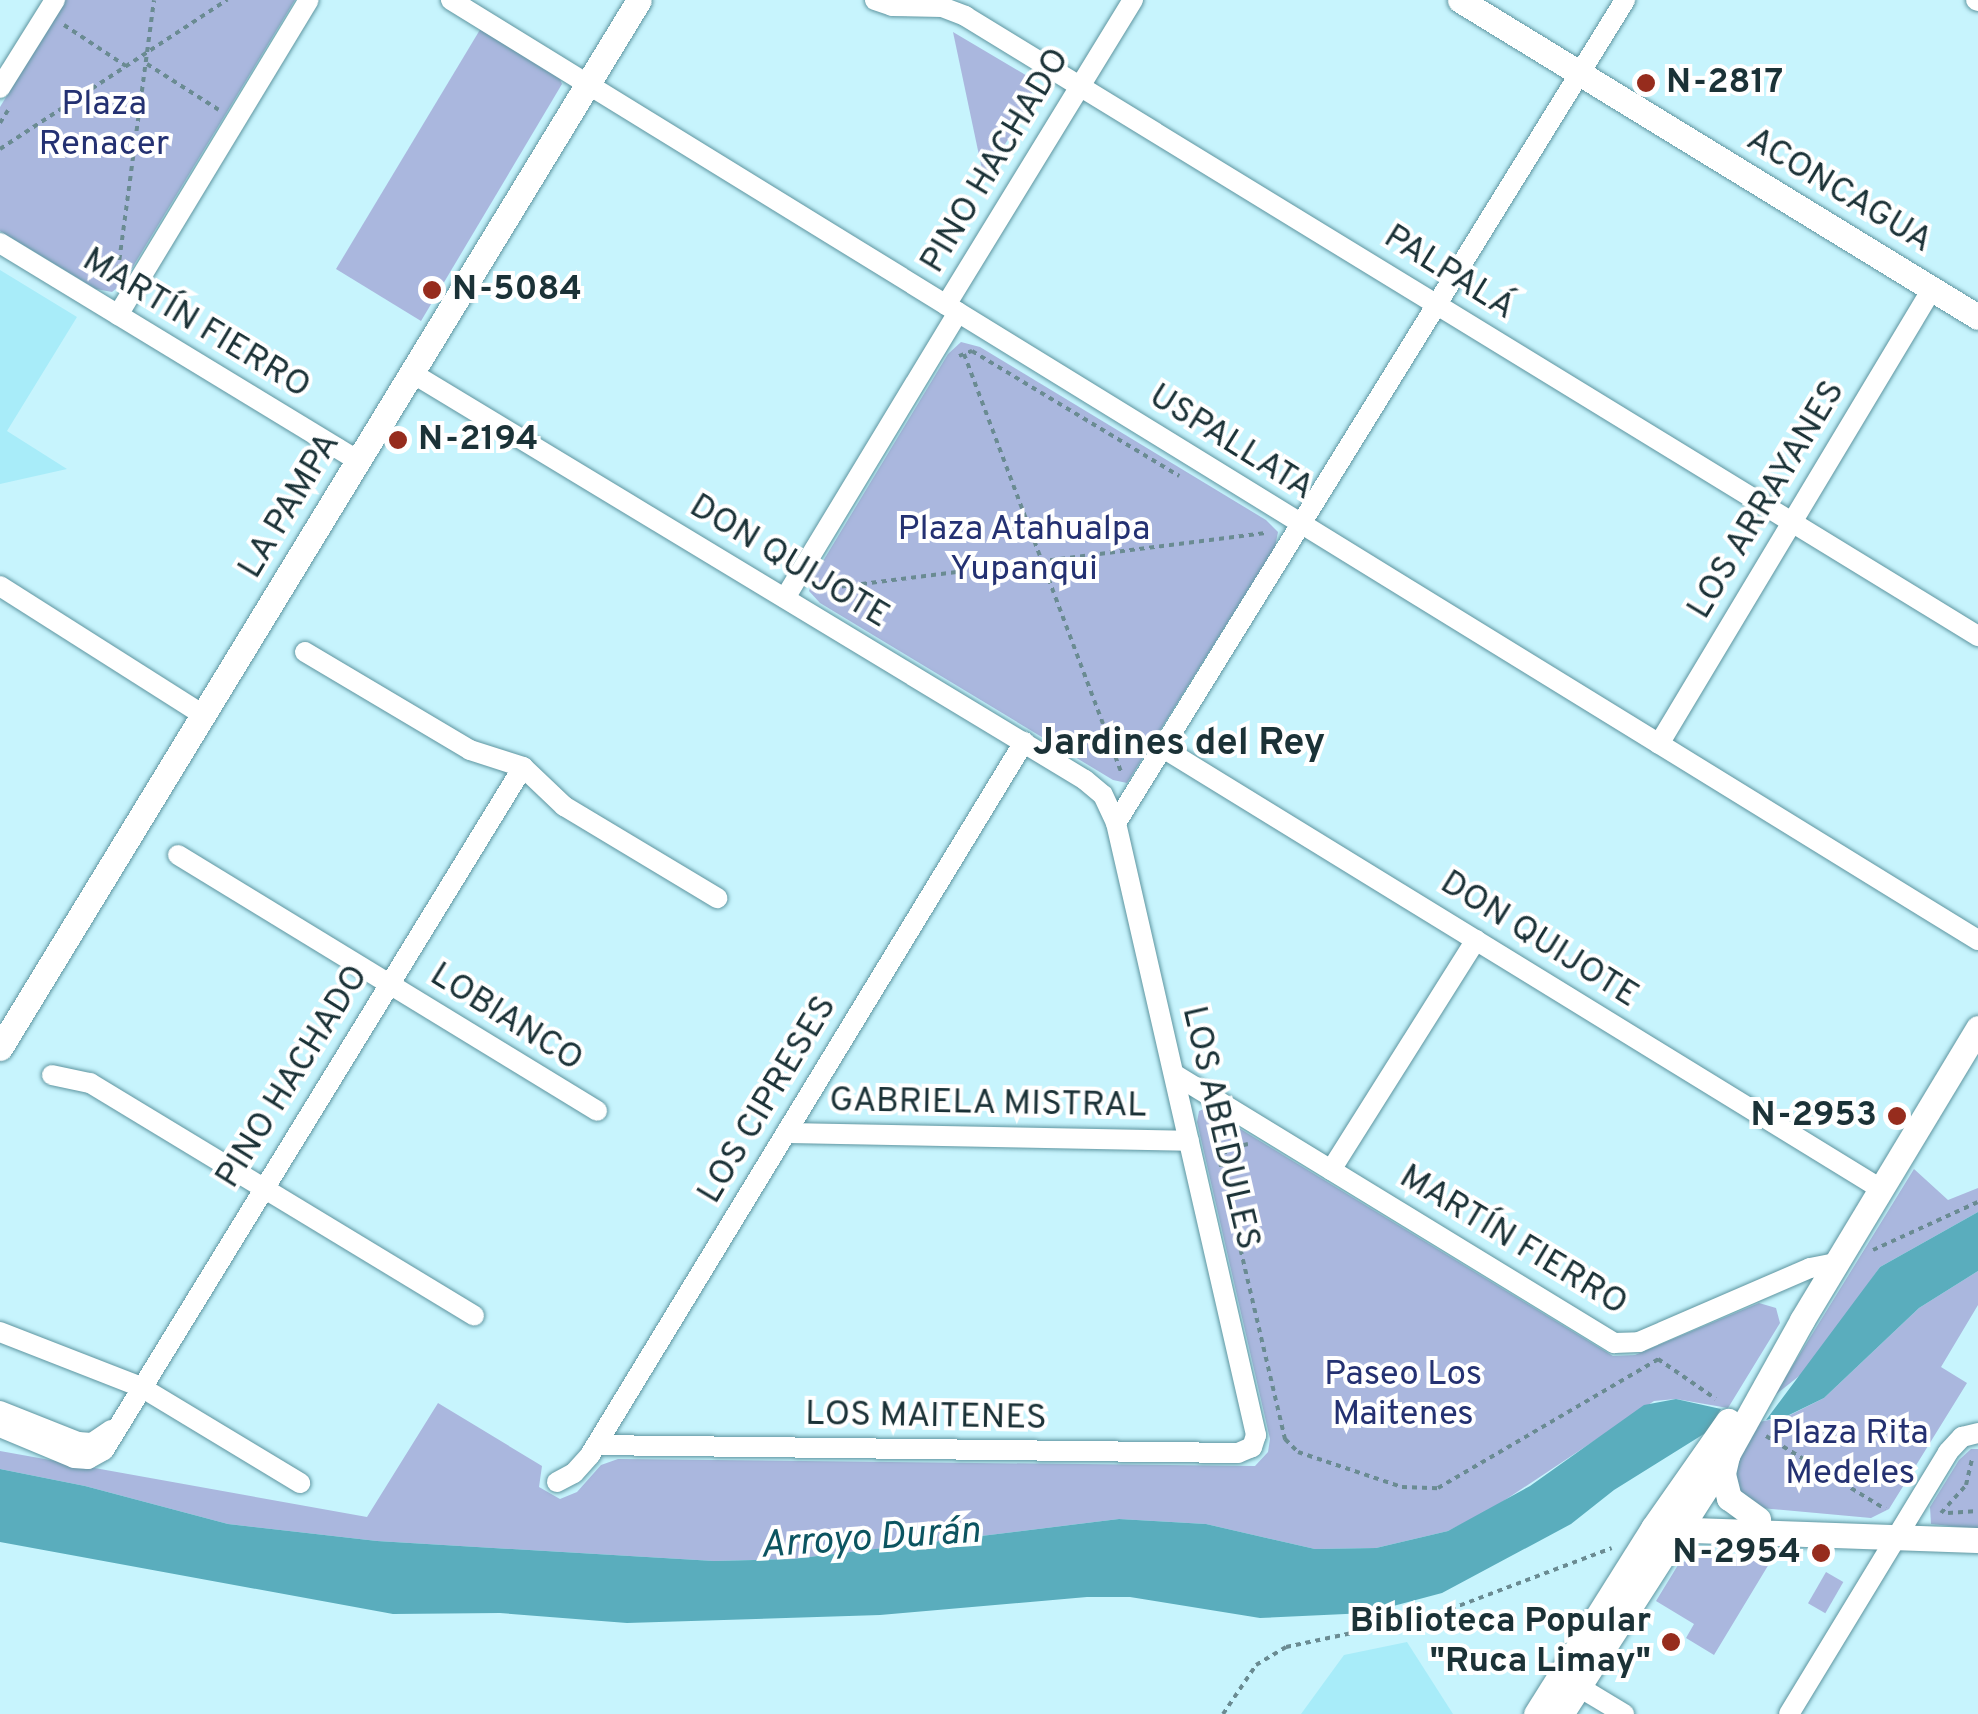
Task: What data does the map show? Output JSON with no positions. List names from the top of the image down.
{
  "streets": {
    "street": [
      "PINO HACHADO",
      "ACONCAGUA",
      "PALPALÁ",
      "MARTÍN FIERRO",
      "USPALLATA",
      "LOS ARRAYANES",
      "LA PAMPA",
      "DON QUIJOTE",
      "LOBIANCO",
      "LOS CIPRESES",
      "GABRIELA MISTRAL",
      "LOS ABEDULES",
      "LOS MAITENES"
    ]
  },
  "crossings": [
    ["PINO HACHADO", "PALPALÁ"],
    ["PINO HACHADO", "USPALLATA"],
    ["PINO HACHADO", "DON QUIJOTE"],
    ["PINO HACHADO", "LOBIANCO"],
    ["ACONCAGUA", "LOS ARRAYANES"],
    ["PALPALÁ", "LOS ARRAYANES"],
    ["MARTÍN FIERRO", "LA PAMPA"],
    ["MARTÍN FIERRO", "LOS ABEDULES"],
    ["USPALLATA", "LOS ARRAYANES"],
    ["USPALLATA", "LA PAMPA"],
    ["LA PAMPA", "DON QUIJOTE"],
    ["DON QUIJOTE", "LOS CIPRESES"],
    ["DON QUIJOTE", "LOS ABEDULES"],
    ["LOS CIPRESES", "GABRIELA MISTRAL"],
    ["LOS CIPRESES", "LOS MAITENES"],
    ["GABRIELA MISTRAL", "LOS ABEDULES"],
    ["LOS ABEDULES", "LOS MAITENES"]
  ],
  "districts": ["Jardines del Rey"],
  "water": ["Arroyo Durán"],
  "parks": [
    "Plaza Renacer",
    "Plaza Atahualpa Yupanqui",
    "Paseo Los Maitenes",
    "Plaza Rita Medeles"
  ],
  "places": [
    "N-2817",
    "N-5084",
    "N-2194",
    "N-2953",
    "N-2954",
    "Biblioteca Popular \"Ruca Limay\""
  ]
}
